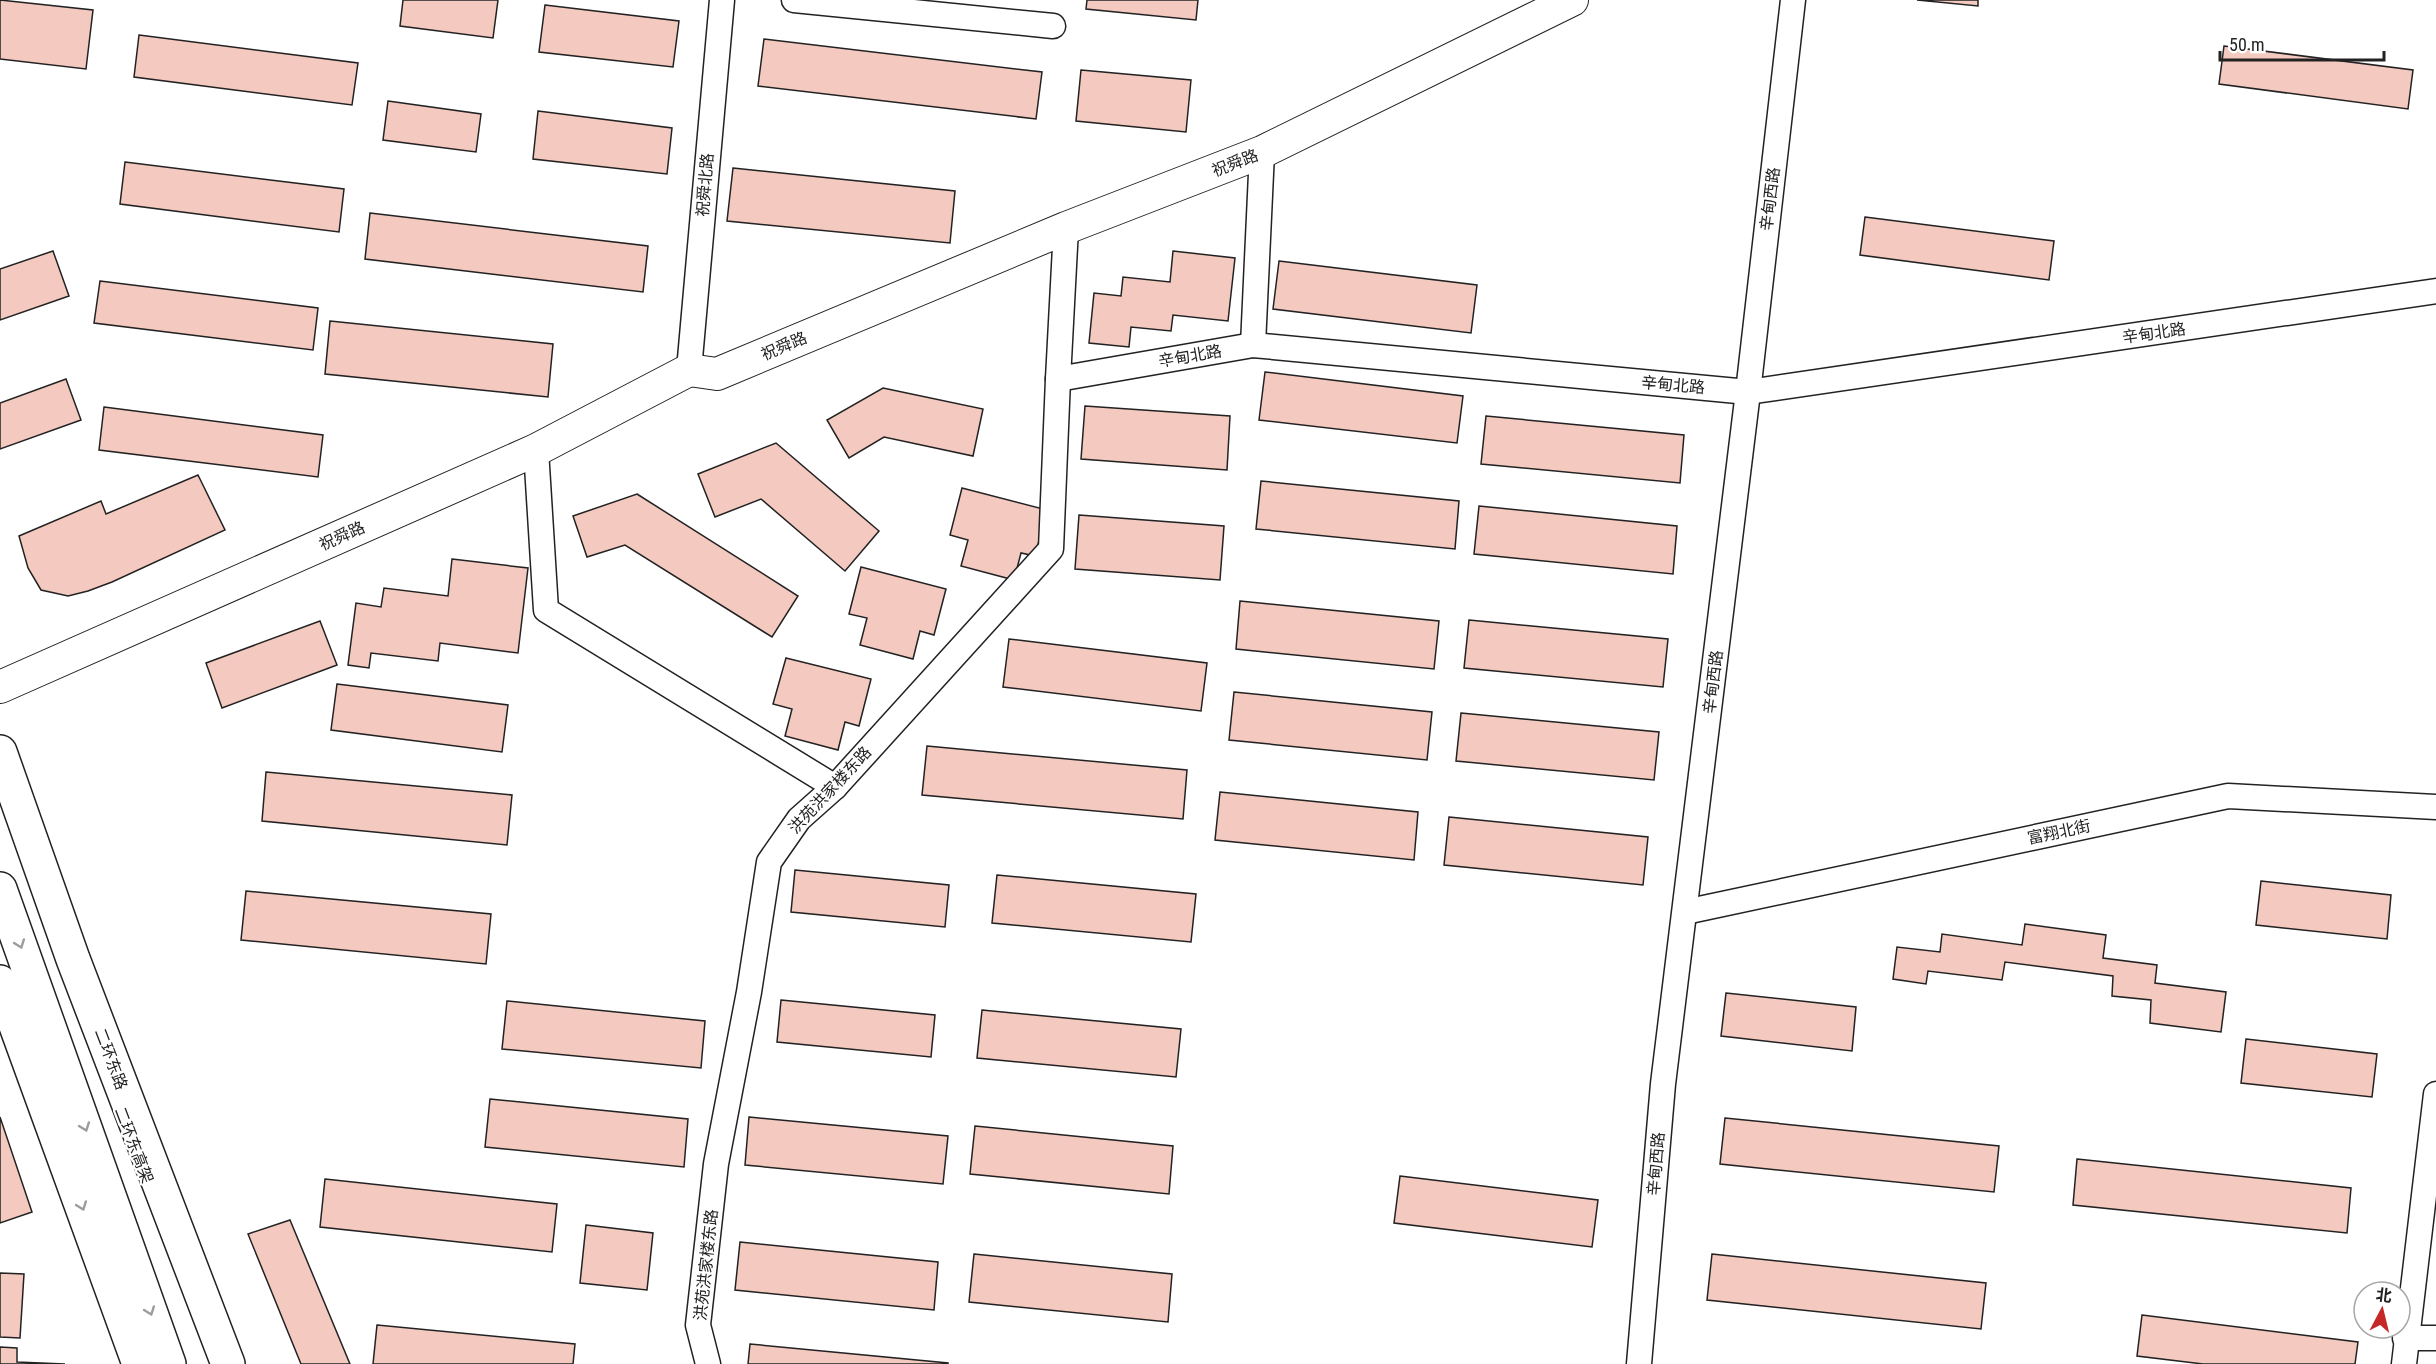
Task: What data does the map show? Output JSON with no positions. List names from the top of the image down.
{
  "streets": {
    "highway": ["二环东路", "二环东高架"],
    "main road": ["祝舜路"],
    "street": [
      "祝舜北路",
      "辛甸西路",
      "辛甸北路",
      "洪苑洪家楼东路",
      "富翔北街"
    ]
  },
  "crossings": [
    ["祝舜路", "祝舜北路"],
    ["辛甸西路", "辛甸北路"],
    ["辛甸西路", "富翔北街"],
    ["辛甸北路", "洪苑洪家楼东路"]
  ],
  "scale_bar": "50 m",
  "north": "top"
}
